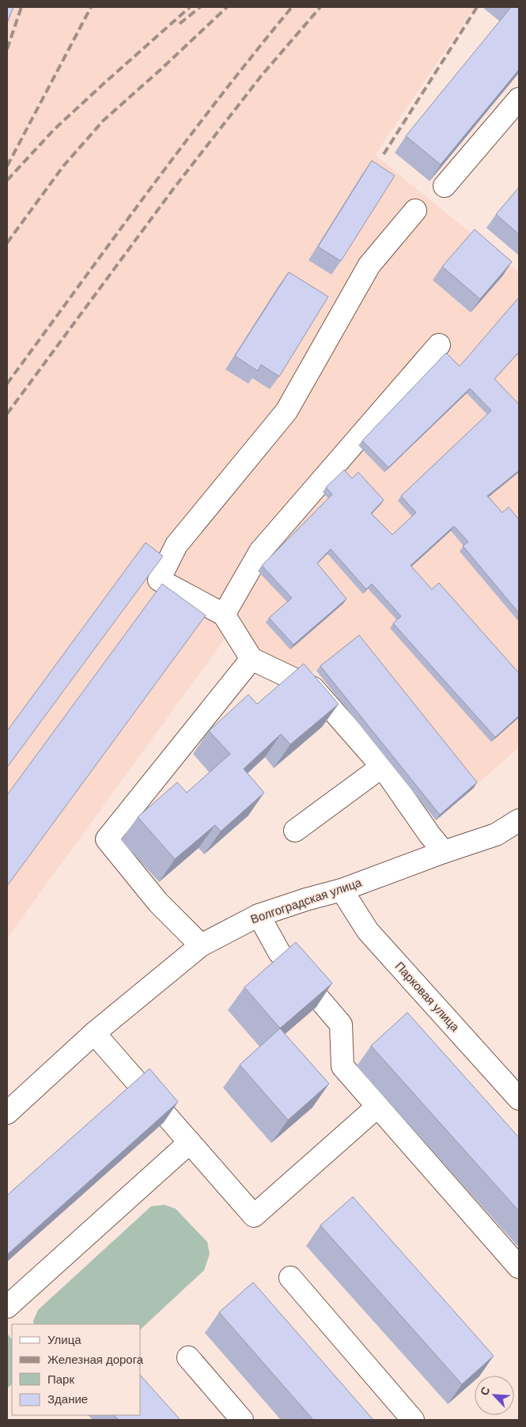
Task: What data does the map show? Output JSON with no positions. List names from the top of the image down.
{
  "streets": {
    "street": ["Волгоградская улица", "Парковая улица"]
  },
  "crossings": [
    ["Волгоградская улица", "Парковая улица"]
  ],
  "legend": [
    "Улица",
    "Железная дорога",
    "Парк",
    "Здание"
  ],
  "north": "top left"
}
